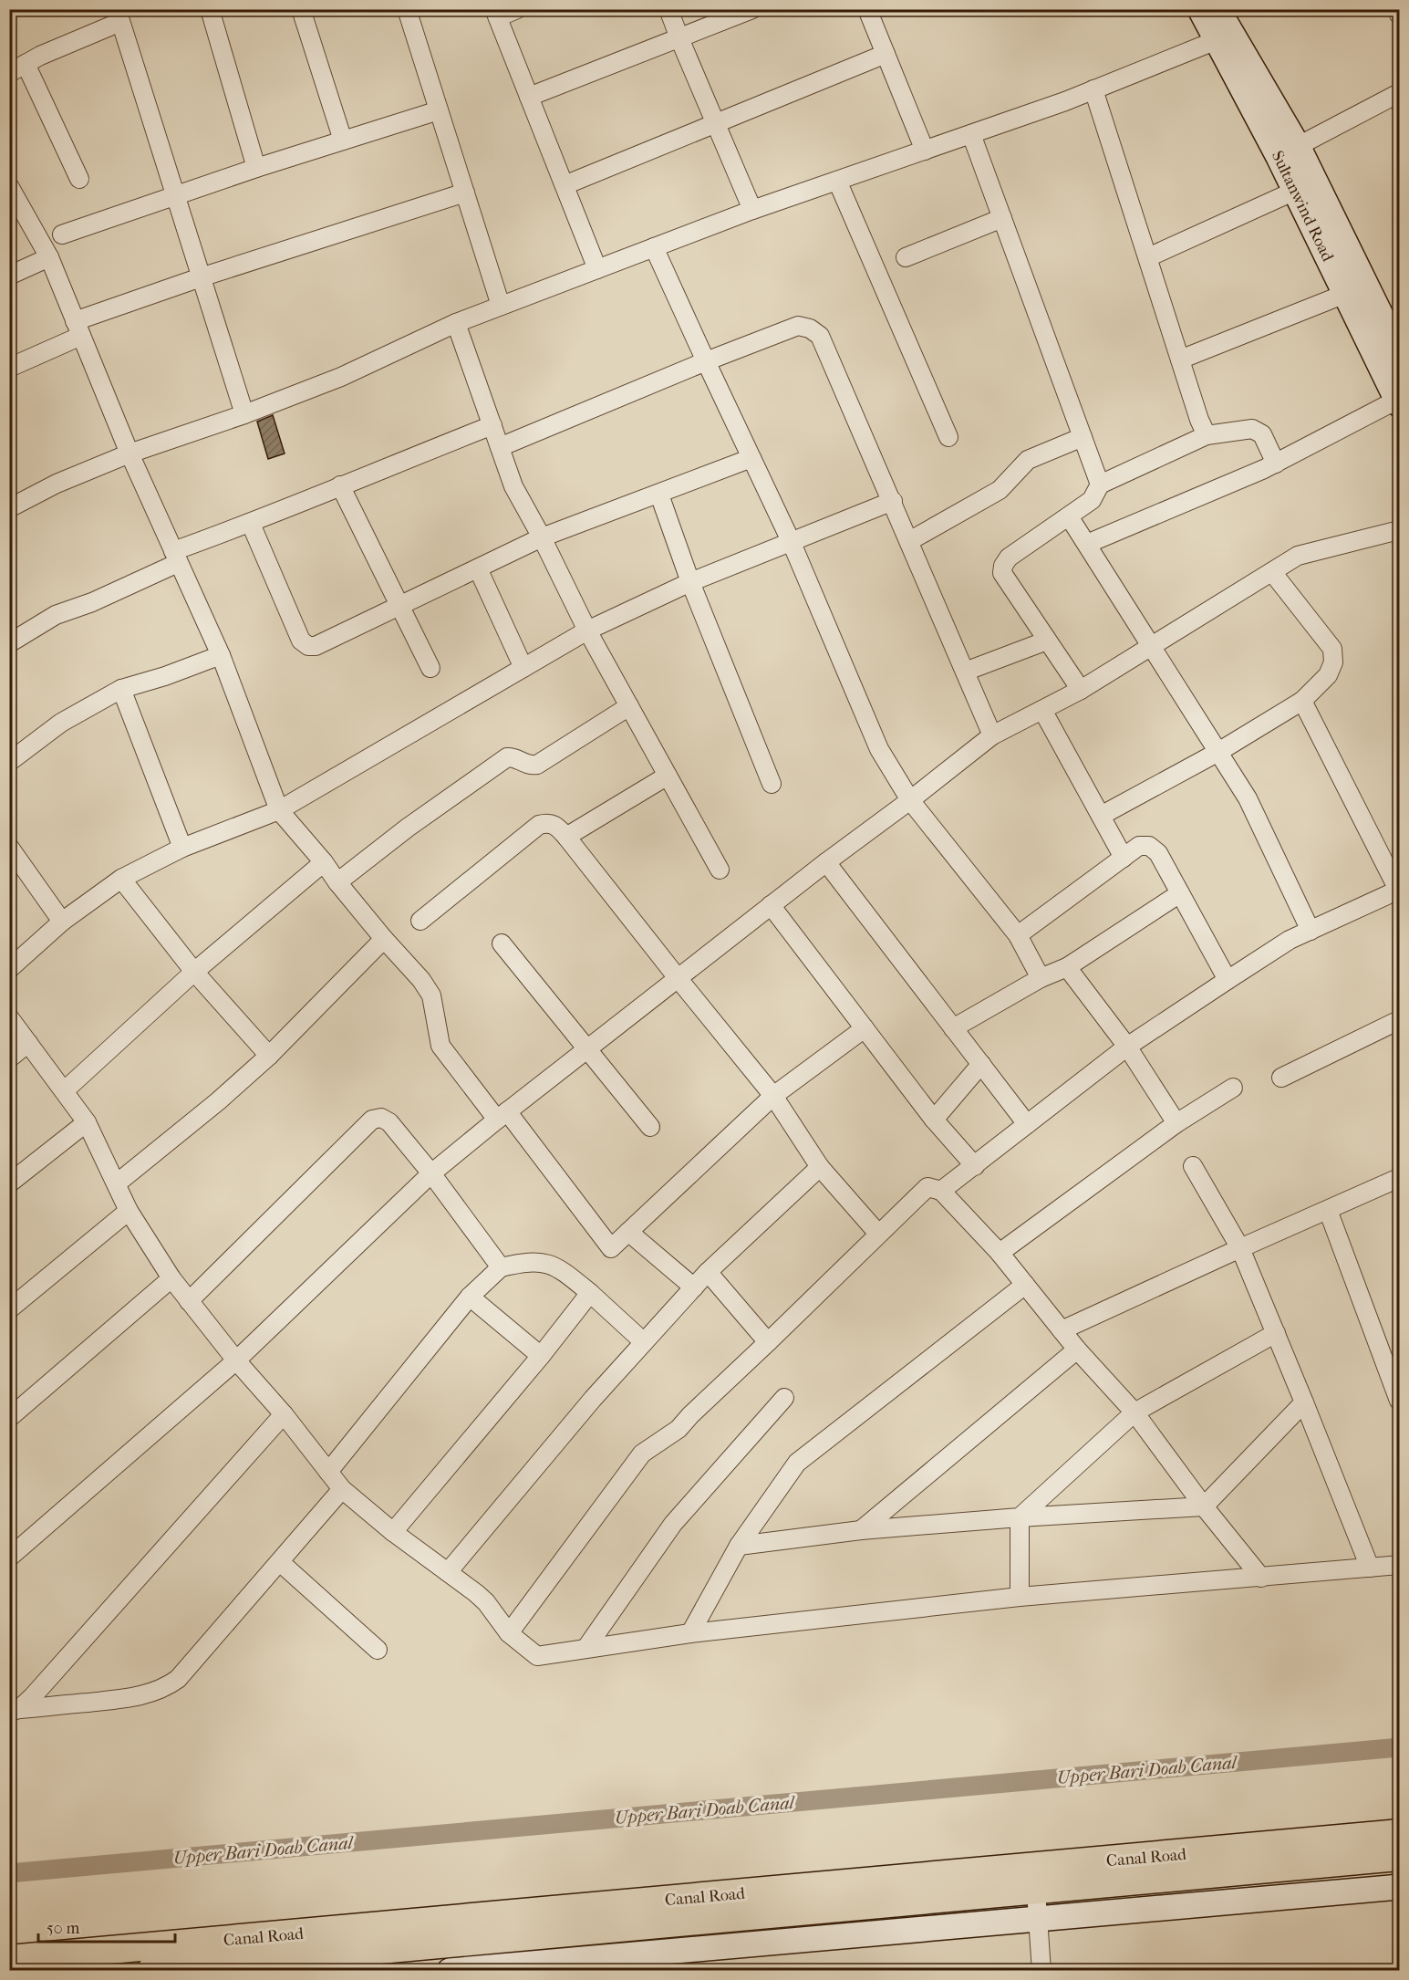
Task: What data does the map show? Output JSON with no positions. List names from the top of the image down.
{
  "streets": {
    "main road": ["Canal Road"],
    "street": ["Sultanwind Road"]
  },
  "water": ["Upper Bari Doab Canal"],
  "scale_bar": "50 m"
}
